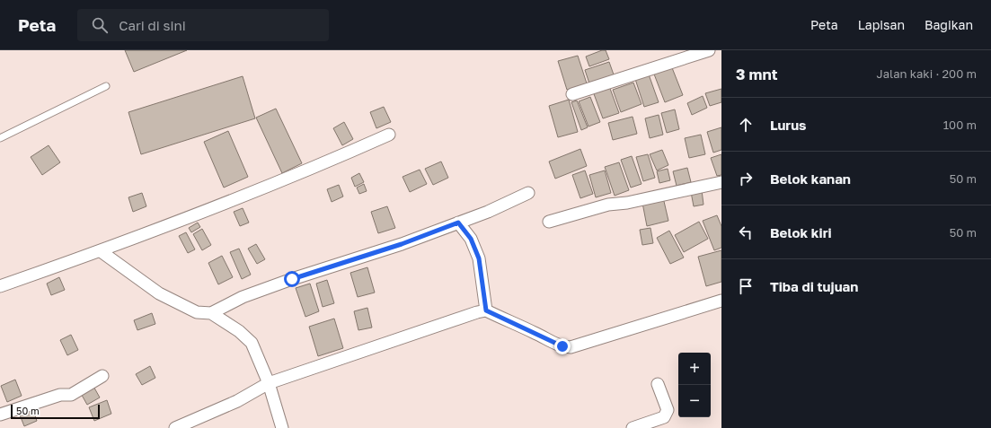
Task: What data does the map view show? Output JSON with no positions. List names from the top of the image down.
{
  "scale_bar": "50 m",
  "page": {
    "header": "Peta",
    "search": "Cari di sini",
    "nav": ["Peta", "Lapisan", "Bagikan"],
    "heading": ["3 mnt", "Jalan kaki · 200 m"],
    "list": [
      ["Lurus", "100 m"],
      ["Belok kanan", "50 m"],
      ["Belok kiri", "50 m"],
      "Tiba di tujuan"
    ],
    "map_buttons": ["+", "−"],
    "scale": "50 m"
  }
}
